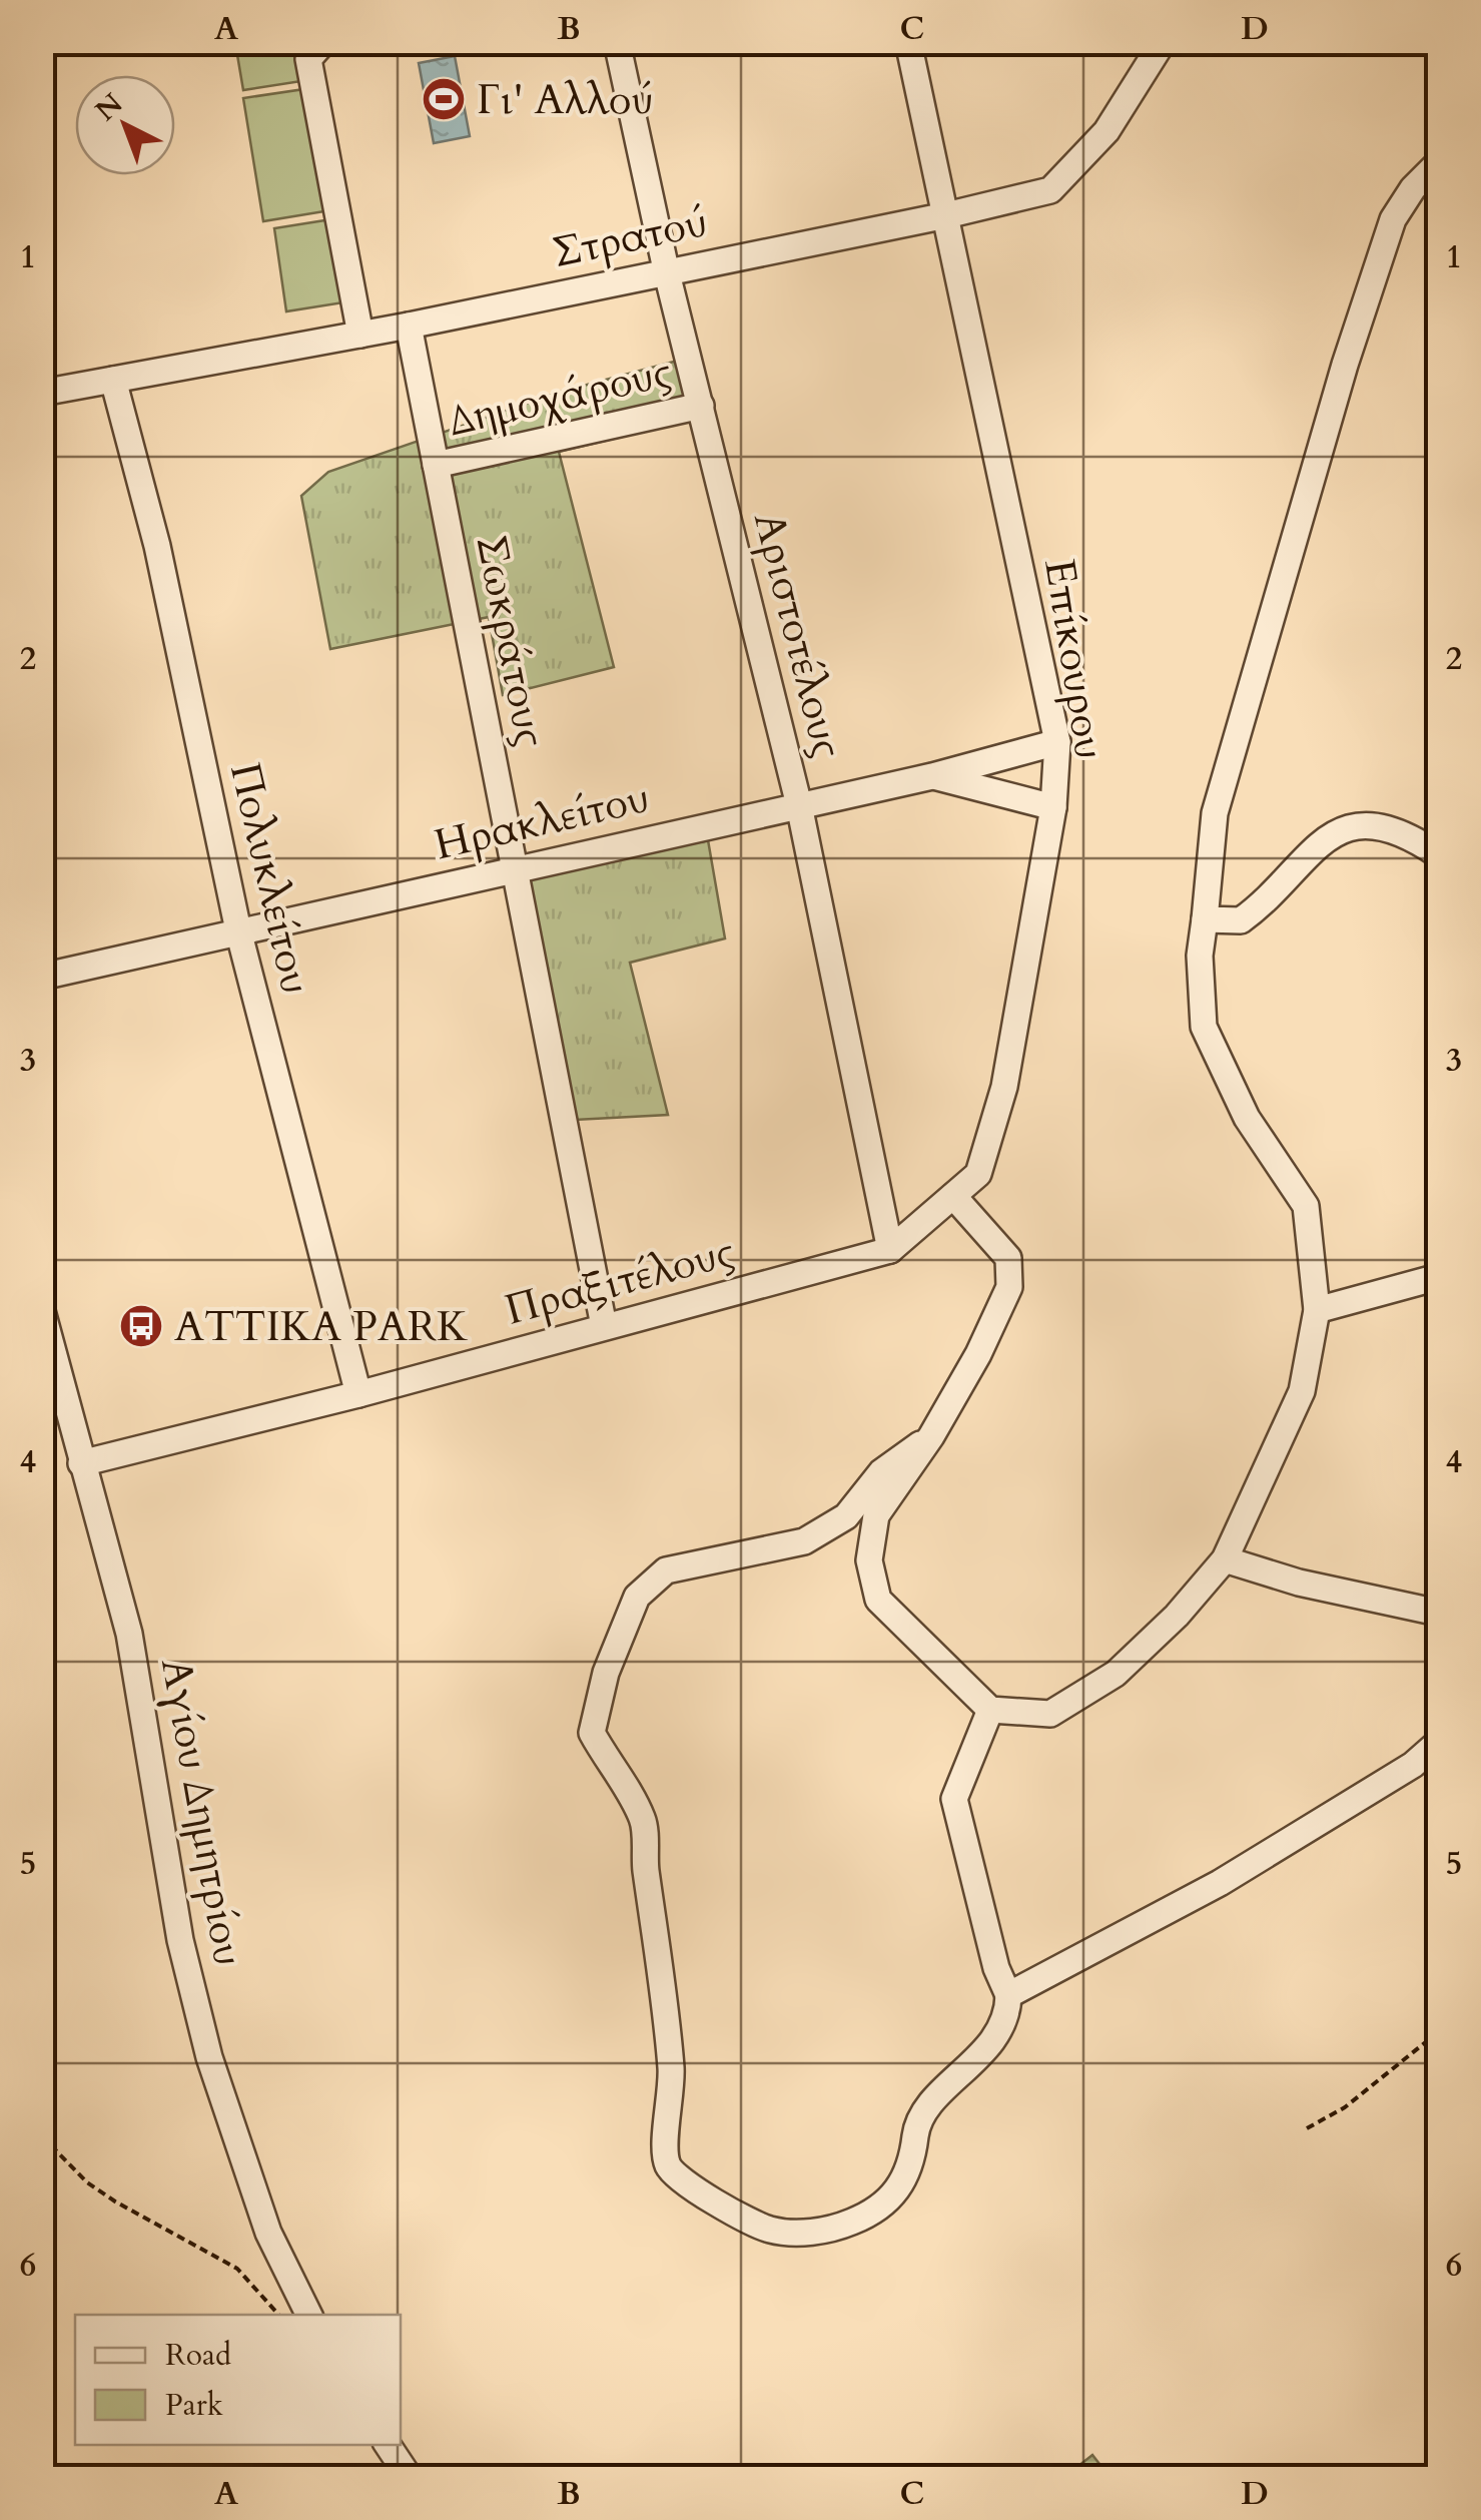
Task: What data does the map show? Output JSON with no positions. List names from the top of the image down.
{
  "streets": {
    "street": [
      "Στρατού",
      "Δημοχάρους",
      "Αριστοτέλους",
      "Σωκράτους",
      "Επίκουρου",
      "Ηρακλείτου",
      "Πολυκλείτου",
      "Πραξιτέλους",
      "Αγίου Δημητρίου"
    ]
  },
  "crossings": [
    ["Στρατού", "Αριστοτέλους"],
    ["Στρατού", "Σωκράτους"],
    ["Στρατού", "Επίκουρου"],
    ["Στρατού", "Πολυκλείτου"],
    ["Δημοχάρους", "Αριστοτέλους"],
    ["Δημοχάρους", "Σωκράτους"],
    ["Αριστοτέλους", "Επίκουρου"],
    ["Αριστοτέλους", "Ηρακλείτου"],
    ["Αριστοτέλους", "Πραξιτέλους"],
    ["Σωκράτους", "Ηρακλείτου"],
    ["Σωκράτους", "Πραξιτέλους"],
    ["Επίκουρου", "Ηρακλείτου"],
    ["Επίκουρου", "Πραξιτέλους"],
    ["Ηρακλείτου", "Πολυκλείτου"],
    ["Πολυκλείτου", "Πραξιτέλους"],
    ["Πραξιτέλους", "Αγίου Δημητρίου"]
  ],
  "places": {
    "sports": ["Γι' Αλλού"],
    "bus stop": ["ATTIKA PARK"]
  },
  "legend": ["Road", "Park"],
  "north": "top left",
  "grid": {
    "columns": [
      "A",
      "B",
      "C",
      "D"
    ],
    "rows": [
      "1",
      "2",
      "3",
      "4",
      "5",
      "6"
    ]
  }
}
